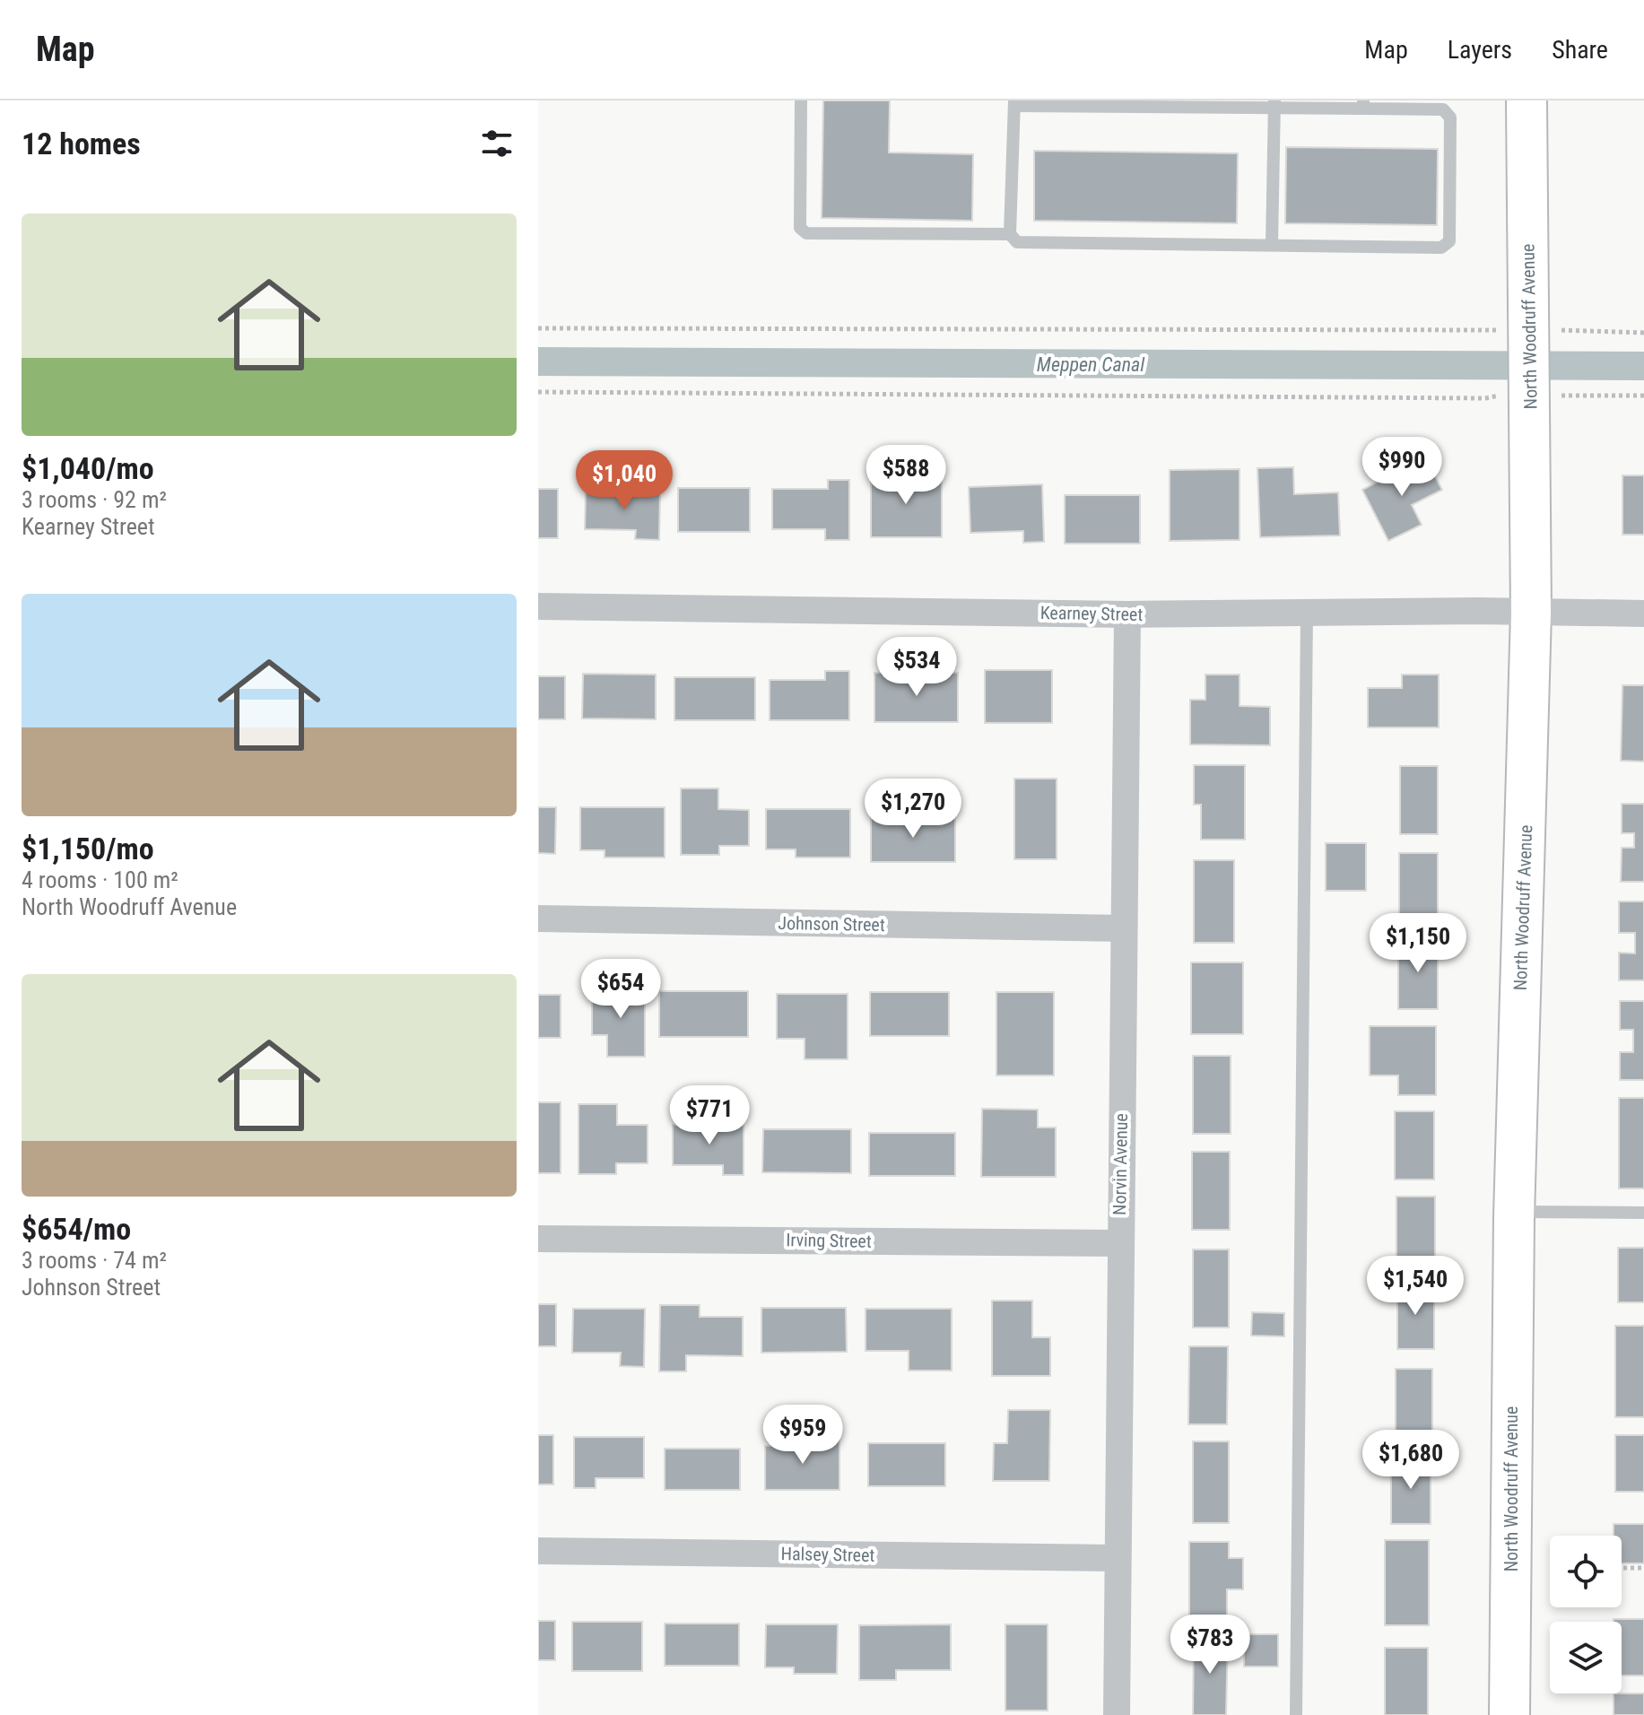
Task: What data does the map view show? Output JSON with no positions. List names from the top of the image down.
{
  "streets": {
    "main road": ["North Woodruff Avenue"],
    "street": [
      "Kearney Street",
      "Johnson Street",
      "Norvin Avenue",
      "Irving Street",
      "Halsey Street"
    ]
  },
  "crossings": [
    ["North Woodruff Avenue", "Kearney Street"],
    ["Kearney Street", "Norvin Avenue"],
    ["Johnson Street", "Norvin Avenue"],
    ["Norvin Avenue", "Irving Street"],
    ["Norvin Avenue", "Halsey Street"]
  ],
  "water": ["Meppen Canal"],
  "page": {
    "header": "Map",
    "nav": ["Map", "Layers", "Share"],
    "heading": "12 homes",
    "list": [
      {
        "name": "$1,040/mo",
        "note": "3 rooms · 92 m² · Kearney Street"
      },
      {
        "name": "$1,150/mo",
        "note": "4 rooms · 100 m² · North Woodruff Avenue"
      },
      {
        "name": "$654/mo",
        "note": "3 rooms · 74 m² · Johnson Street"
      }
    ],
    "price": [
      "$990",
      "$588",
      "$1,040",
      "$534",
      "$1,270",
      "$1,150",
      "$654",
      "$771",
      "$1,540",
      "$959",
      "$1,680",
      "$783"
    ]
  }
}
